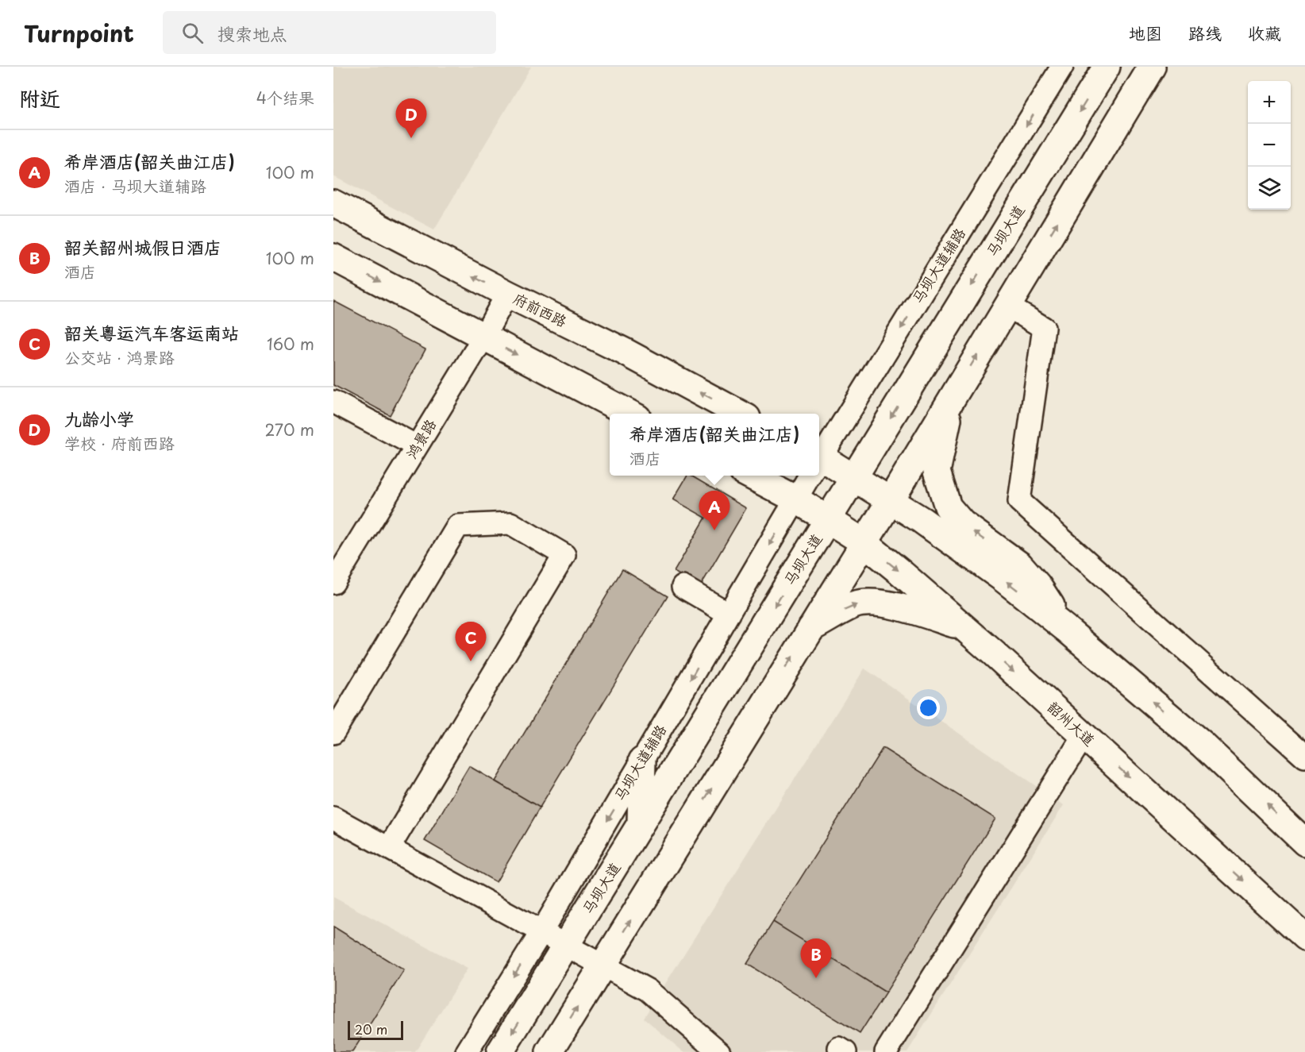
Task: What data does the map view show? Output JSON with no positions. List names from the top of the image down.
{
  "streets": {
    "main road": ["马坝大道", "府前西路", "韶州大道"],
    "street": ["马坝大道辅路", "鸿景路"]
  },
  "crossings": [
    ["马坝大道", "韶州大道"],
    ["府前西路", "鸿景路"]
  ],
  "one_way": ["马坝大道辅路"],
  "scale_bar": "20 m",
  "page": {
    "header": "Turnpoint",
    "search": "搜索地点",
    "nav": ["地图", "路线", "收藏"],
    "heading": ["附近", "4个结果"],
    "map_buttons": ["+", "−"],
    "pins": [
      "D",
      "A",
      "C",
      "B"
    ],
    "list": [
      {
        "mark": "A",
        "name": "希岸酒店(韶关曲江店)",
        "note": "酒店 · 马坝大道辅路",
        "value": "100 m"
      },
      {
        "mark": "B",
        "name": "韶关韶州城假日酒店",
        "note": "酒店",
        "value": "100 m"
      },
      {
        "mark": "C",
        "name": "韶关粤运汽车客运南站",
        "note": "公交站 · 鸿景路",
        "value": "160 m"
      },
      {
        "mark": "D",
        "name": "九龄小学",
        "note": "学校 · 府前西路",
        "value": "270 m"
      }
    ],
    "popup": ["希岸酒店(韶关曲江店)", "酒店"],
    "scale": "20 m"
  }
}
